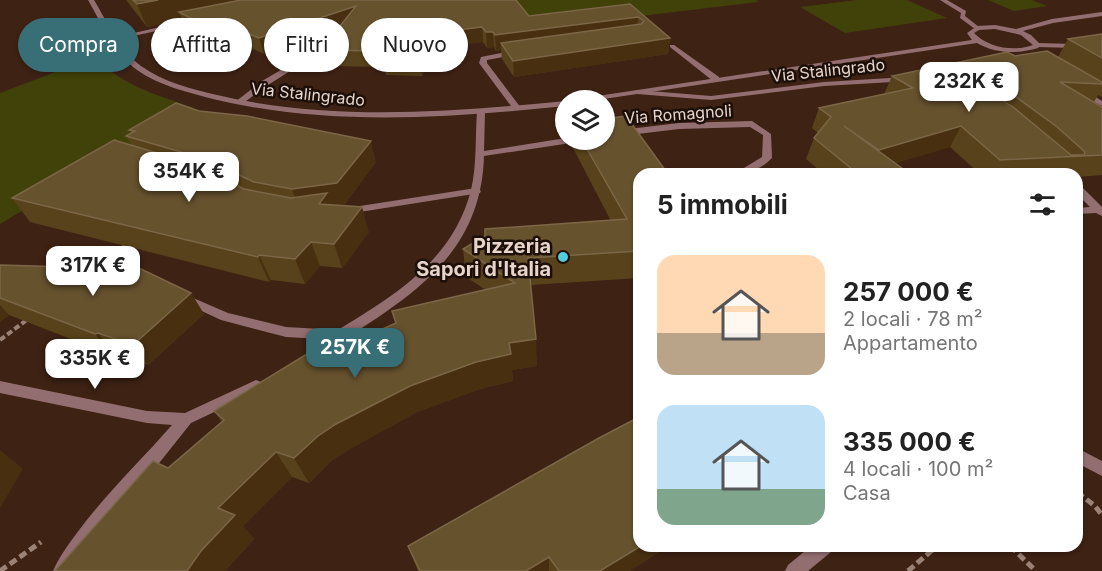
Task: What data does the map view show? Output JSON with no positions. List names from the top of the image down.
{
  "streets": {
    "street": ["Via Stalingrado", "Via Romagnoli"]
  },
  "places": ["Pizzeria Sapori d'Italia"],
  "page": {
    "chip": [
      "Compra",
      "Affitta",
      "Filtri",
      "Nuovo"
    ],
    "price": [
      "232K €",
      "354K €",
      "317K €",
      "257K €",
      "335K €"
    ],
    "heading": "5 immobili",
    "list": [
      {
        "name": "257 000 €",
        "note": "2 locali · 78 m² · Appartamento"
      },
      {
        "name": "335 000 €",
        "note": "4 locali · 100 m² · Casa"
      }
    ]
  }
}
